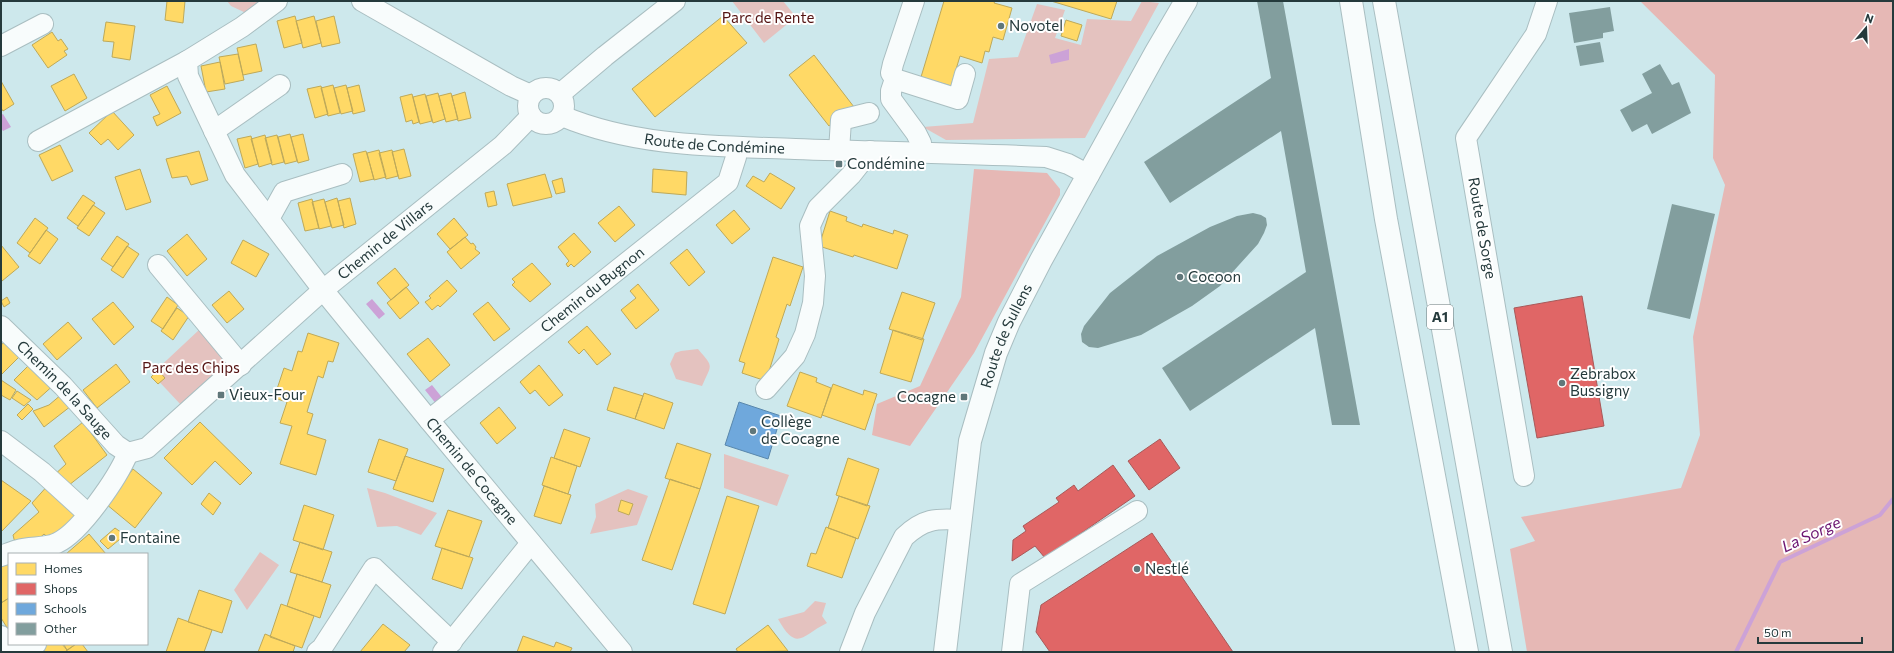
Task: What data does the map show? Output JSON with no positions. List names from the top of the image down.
{
  "streets": {
    "main road": ["A1", "Route de Sullens"],
    "street": [
      "Route de Condémine",
      "Route de Sorge",
      "Chemin de Villars",
      "Chemin du Bugnon",
      "Chemin de la Sauge",
      "Chemin de Cocagne"
    ]
  },
  "crossings": [
    ["Route de Condémine", "Chemin de Villars"],
    ["Route de Condémine", "Chemin du Bugnon"],
    ["Route de Condémine", "Route de Sullens"],
    ["Chemin de Villars", "Chemin de la Sauge"],
    ["Chemin de Villars", "Chemin de Cocagne"],
    ["Chemin du Bugnon", "Chemin de Cocagne"]
  ],
  "water": ["La Sorge"],
  "parks": ["Parc de Rente", "Parc des Chips"],
  "places": {
    "other": [
      "Novotel",
      "Cocoon",
      "Zebrabox Bussigny",
      "Collège de Cocagne",
      "Fontaine",
      "Nestlé"
    ],
    "transit": ["Condémine", "Vieux-Four", "Cocagne"]
  },
  "legend": [
    "Homes",
    "Shops",
    "Schools",
    "Other"
  ],
  "scale_bar": "50 m",
  "north": "top"
}
